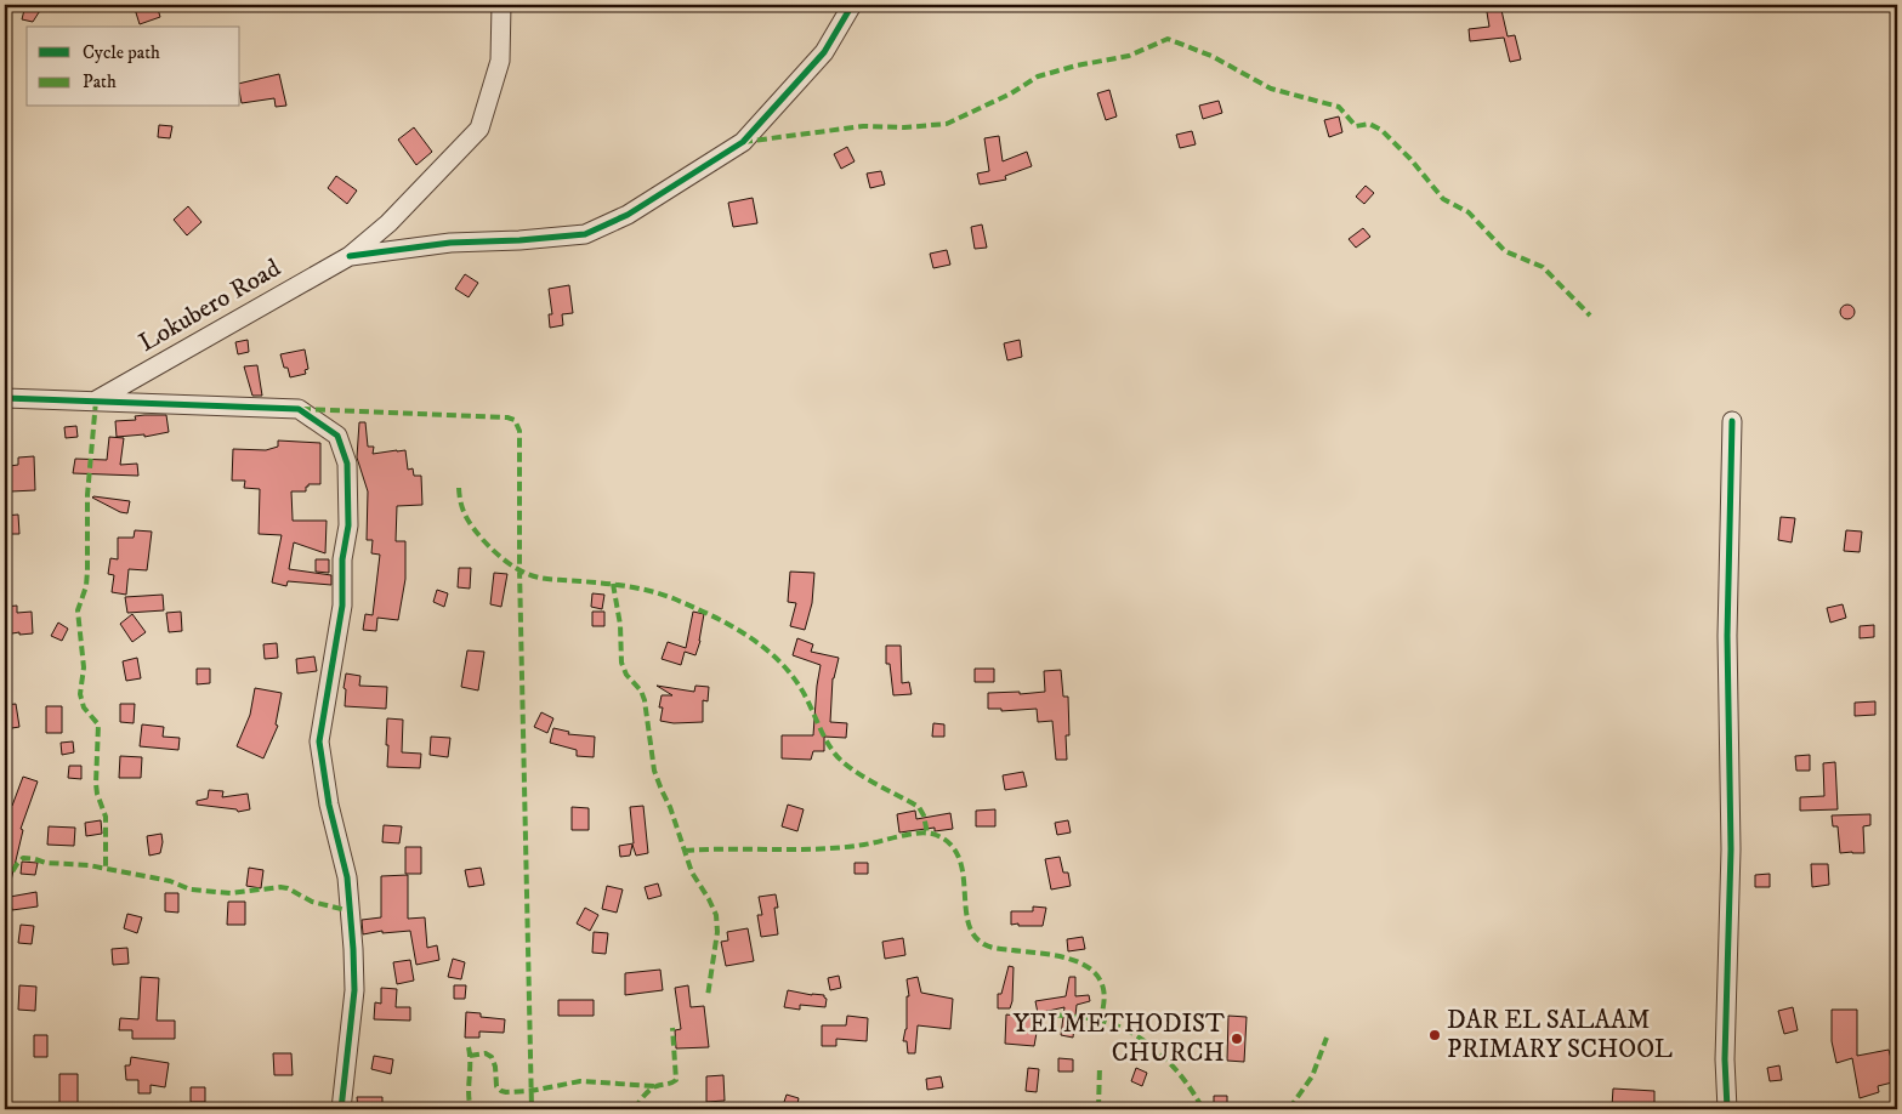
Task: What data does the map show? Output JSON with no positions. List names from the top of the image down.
{
  "streets": {
    "street": ["Lokubero Road"]
  },
  "places": ["DAR EL SALAAM PRIMARY SCHOOL", "YEI METHODIST CHURCH"],
  "legend": ["Cycle path", "Path"]
}
